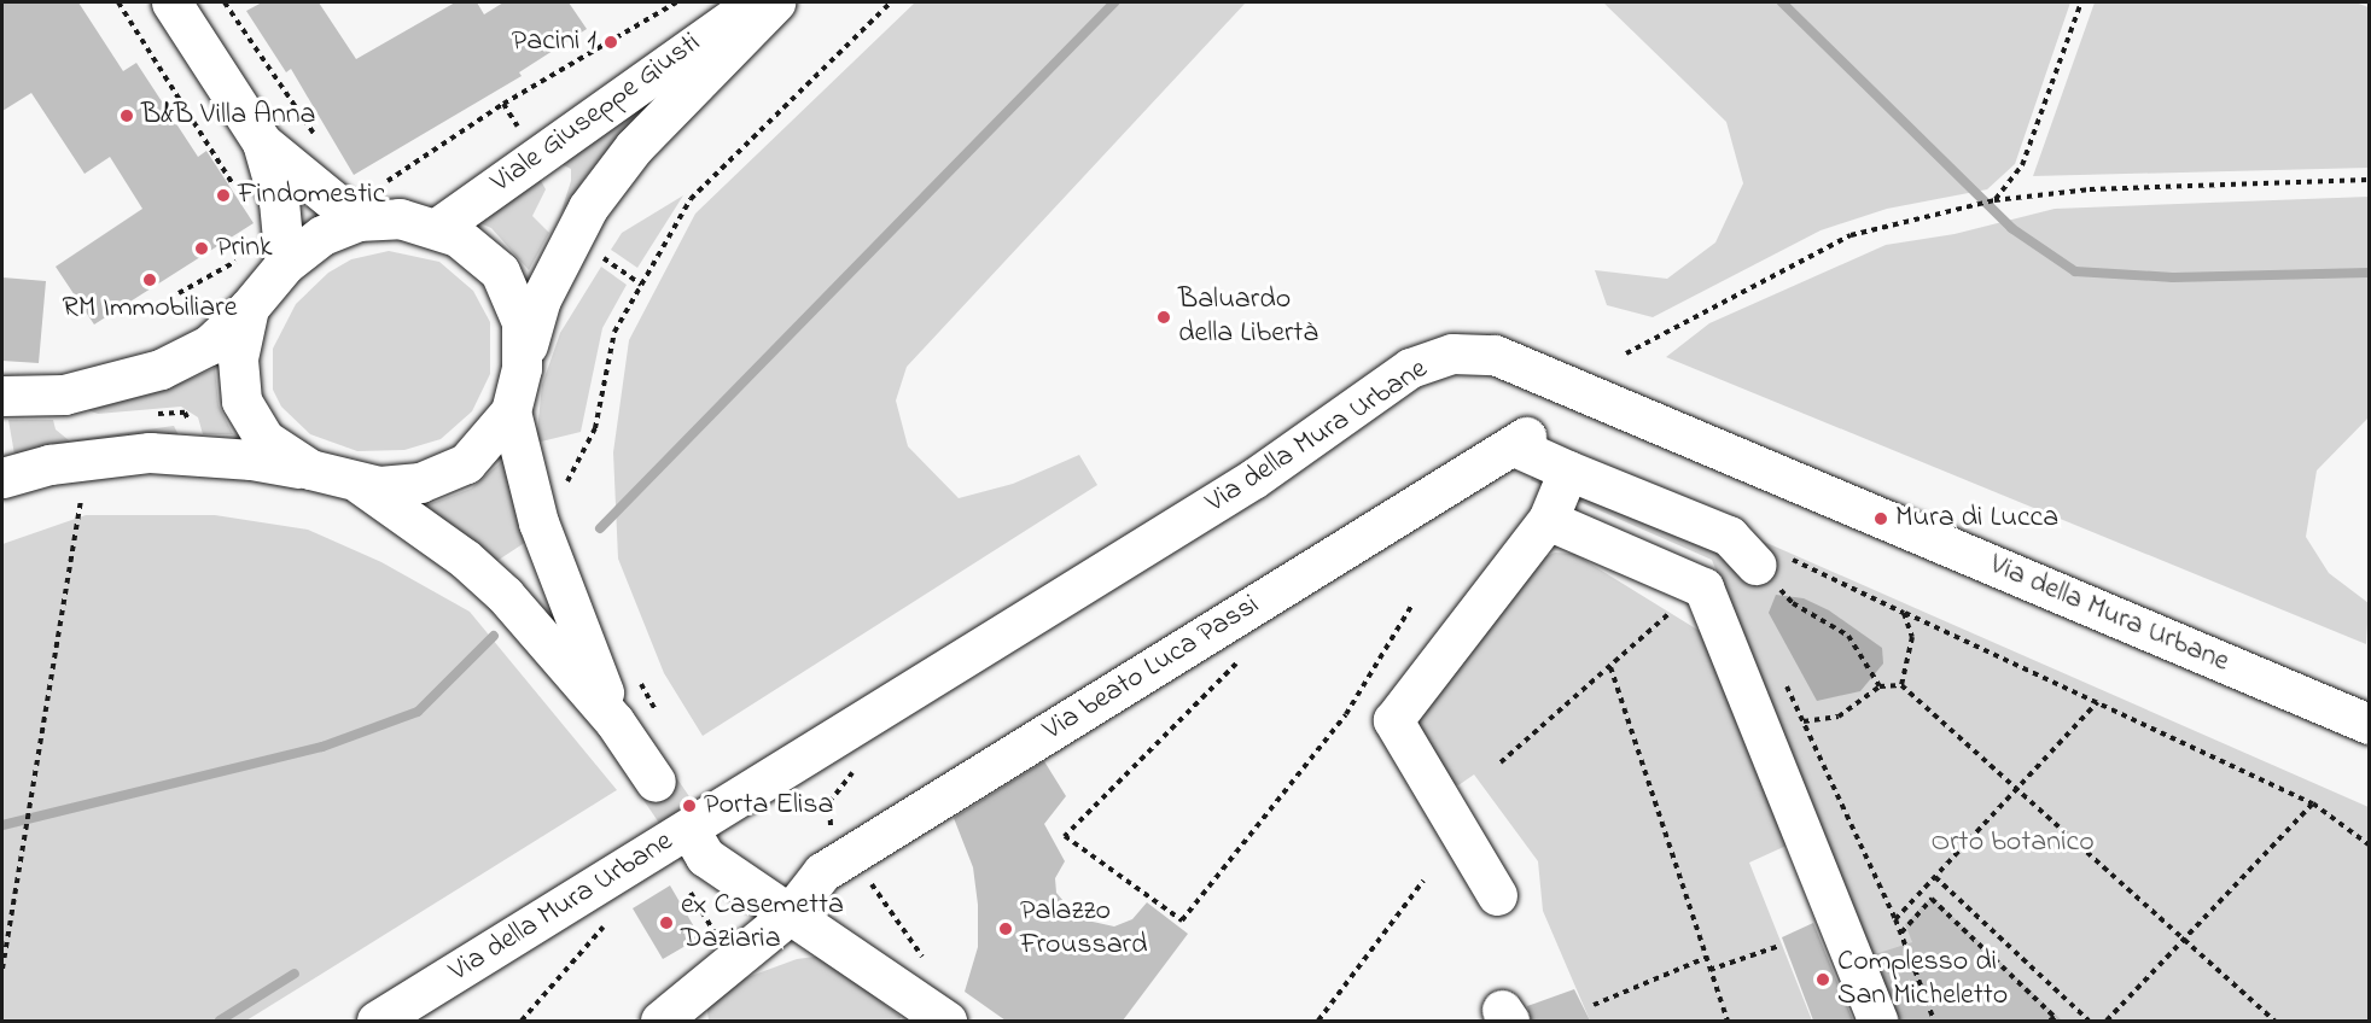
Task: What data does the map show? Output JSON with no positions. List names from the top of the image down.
{
  "streets": {
    "street": ["Viale Giuseppe Giusti", "Via della Mura Urbane", "Via beato Luca Passi"]
  },
  "parks": ["Orto botanico"],
  "places": [
    "Pacini 1",
    "B&B Villa Anna",
    "Findomestic",
    "Prink",
    "RM Immobiliare",
    "Baluardo della Libertà",
    "Mura di Lucca",
    "Porta Elisa",
    "ex Casemetta Daziaria",
    "Palazzo Froussard",
    "Complesso di San Micheletto"
  ]
}
